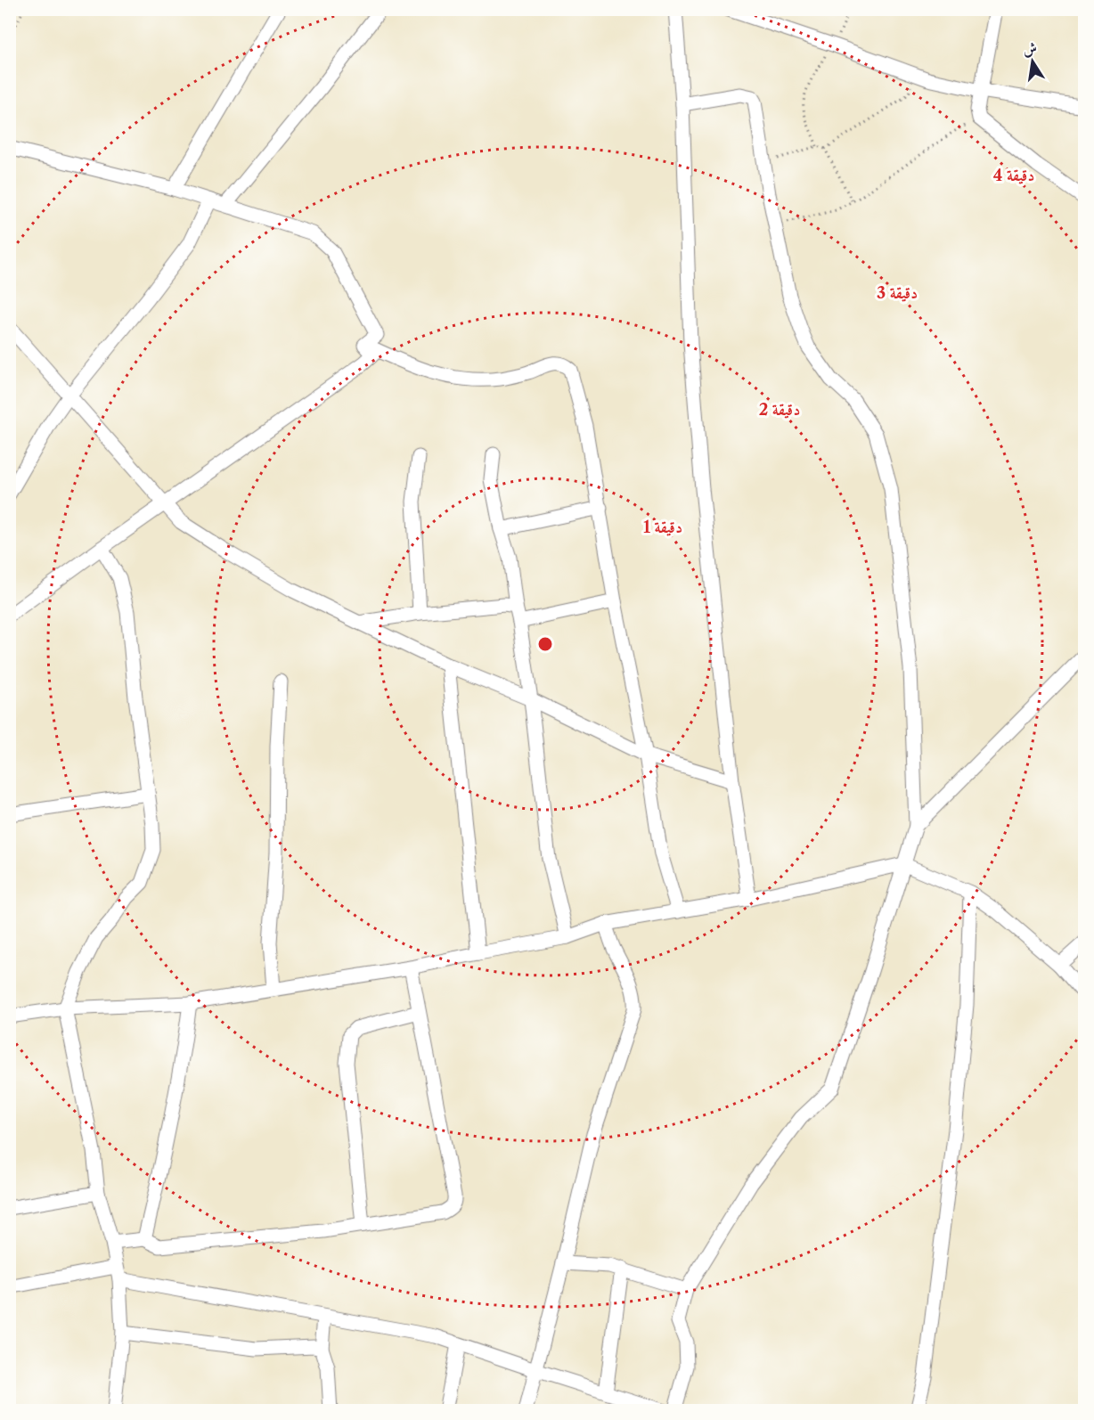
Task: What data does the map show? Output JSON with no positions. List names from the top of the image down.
{
  "north": "top",
  "rings": [
    "4 دقيقة",
    "3 دقيقة",
    "2 دقيقة",
    "1 دقيقة"
  ]
}
